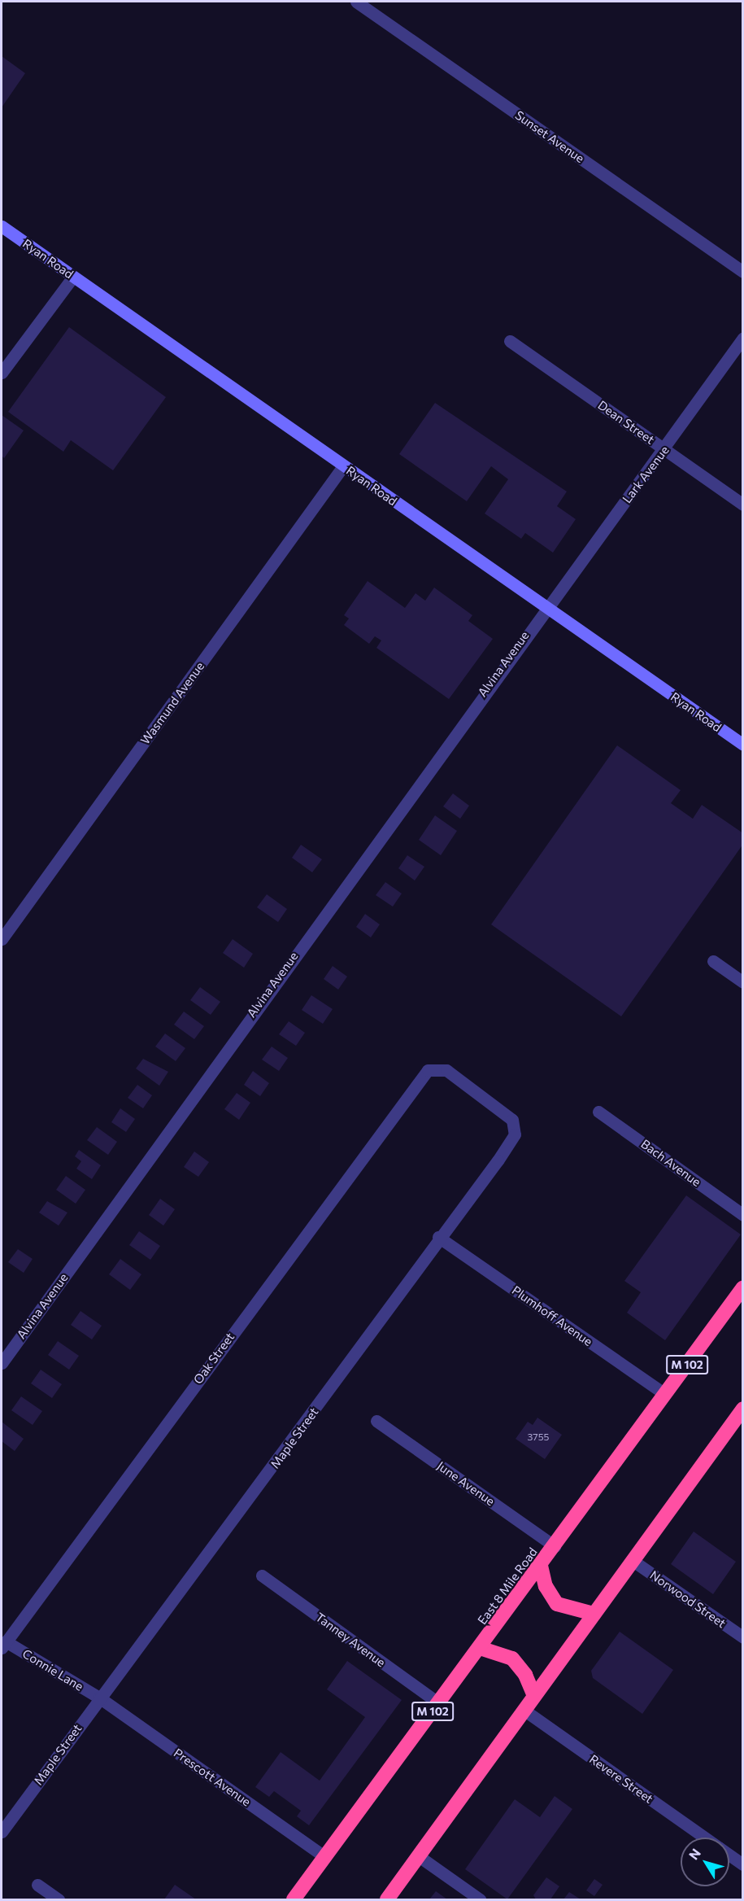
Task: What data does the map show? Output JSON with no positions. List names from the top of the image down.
{
  "streets": {
    "highway": ["M 102", "East 8 Mile Road"],
    "main road": ["Ryan Road"],
    "street": [
      "Sunset Avenue",
      "Dean Street",
      "Lark Avenue",
      "Alvina Avenue",
      "Wasmund Avenue",
      "Bach Avenue",
      "Plumhoff Avenue",
      "Oak Street",
      "Maple Street",
      "June Avenue",
      "Norwood Street",
      "Tanney Avenue",
      "Connie Lane",
      "Prescott Avenue",
      "Revere Street"
    ]
  },
  "crossings": [
    ["Ryan Road", "Lark Avenue"],
    ["Ryan Road", "Alvina Avenue"],
    ["Ryan Road", "Wasmund Avenue"],
    ["Dean Street", "Lark Avenue"],
    ["Lark Avenue", "Alvina Avenue"],
    ["Plumhoff Avenue", "Maple Street"],
    ["Plumhoff Avenue", "East 8 Mile Road"],
    ["Oak Street", "Maple Street"],
    ["Oak Street", "Connie Lane"],
    ["Maple Street", "Connie Lane"],
    ["Maple Street", "Prescott Avenue"],
    ["June Avenue", "East 8 Mile Road"],
    ["East 8 Mile Road", "Tanney Avenue"],
    ["East 8 Mile Road", "Prescott Avenue"],
    ["Connie Lane", "Prescott Avenue"]
  ],
  "house_numbers": ["3755"],
  "north": "top left"
}
